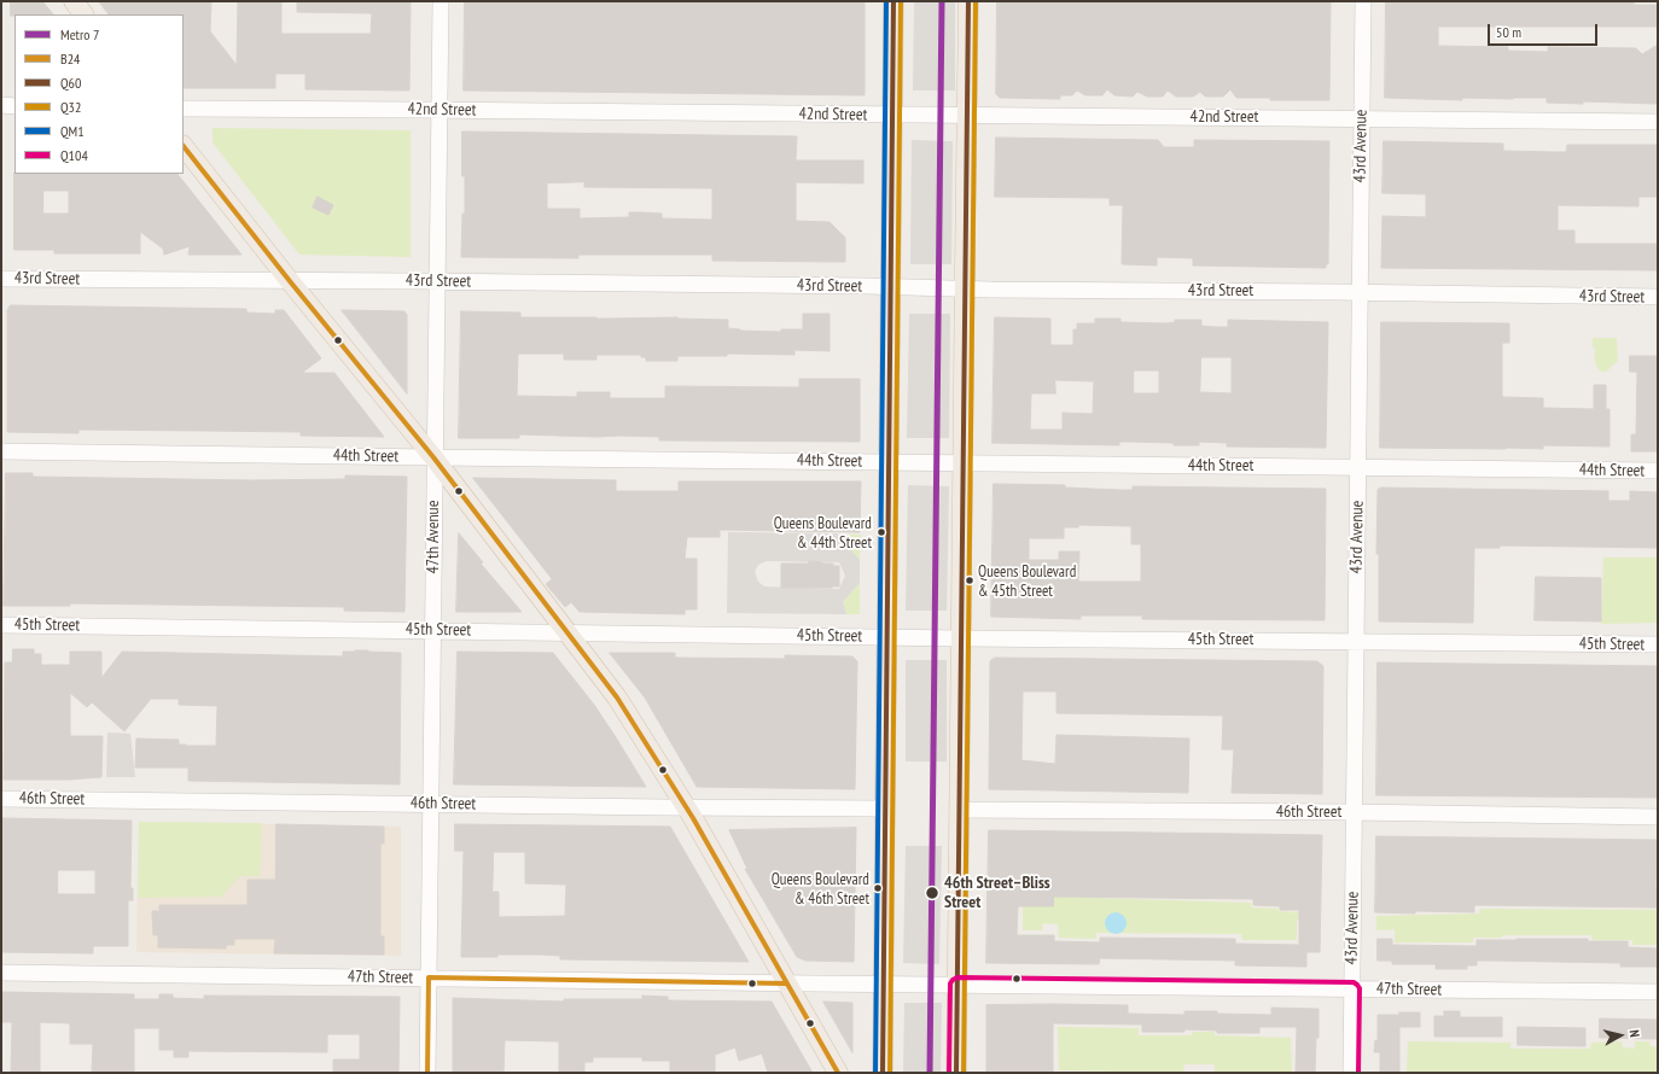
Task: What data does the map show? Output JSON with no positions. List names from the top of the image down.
{
  "streets": {
    "street": [
      "42nd Street",
      "43rd Avenue",
      "43rd Street",
      "44th Street",
      "47th Avenue",
      "45th Street",
      "46th Street",
      "47th Street"
    ]
  },
  "crossings": [
    ["42nd Street", "43rd Avenue"],
    ["42nd Street", "47th Avenue"],
    ["43rd Avenue", "43rd Street"],
    ["43rd Avenue", "44th Street"],
    ["43rd Avenue", "45th Street"],
    ["43rd Avenue", "46th Street"],
    ["43rd Avenue", "47th Street"],
    ["43rd Street", "47th Avenue"],
    ["44th Street", "47th Avenue"],
    ["47th Avenue", "45th Street"],
    ["47th Avenue", "46th Street"],
    ["47th Avenue", "47th Street"]
  ],
  "places": [
    "Queens Boulevard & 44th Street",
    "Queens Boulevard & 45th Street",
    "Queens Boulevard & 46th Street",
    "46th Street–Bliss Street"
  ],
  "lines": [
    "metro line 7",
    "transit line Q60",
    "transit line Q32",
    "transit line QM1",
    "transit line B24",
    "transit line Q104"
  ],
  "legend": [
    "Metro 7",
    "B24",
    "Q60",
    "Q32",
    "QM1",
    "Q104"
  ],
  "scale_bar": "50 m",
  "north": "right"
}
